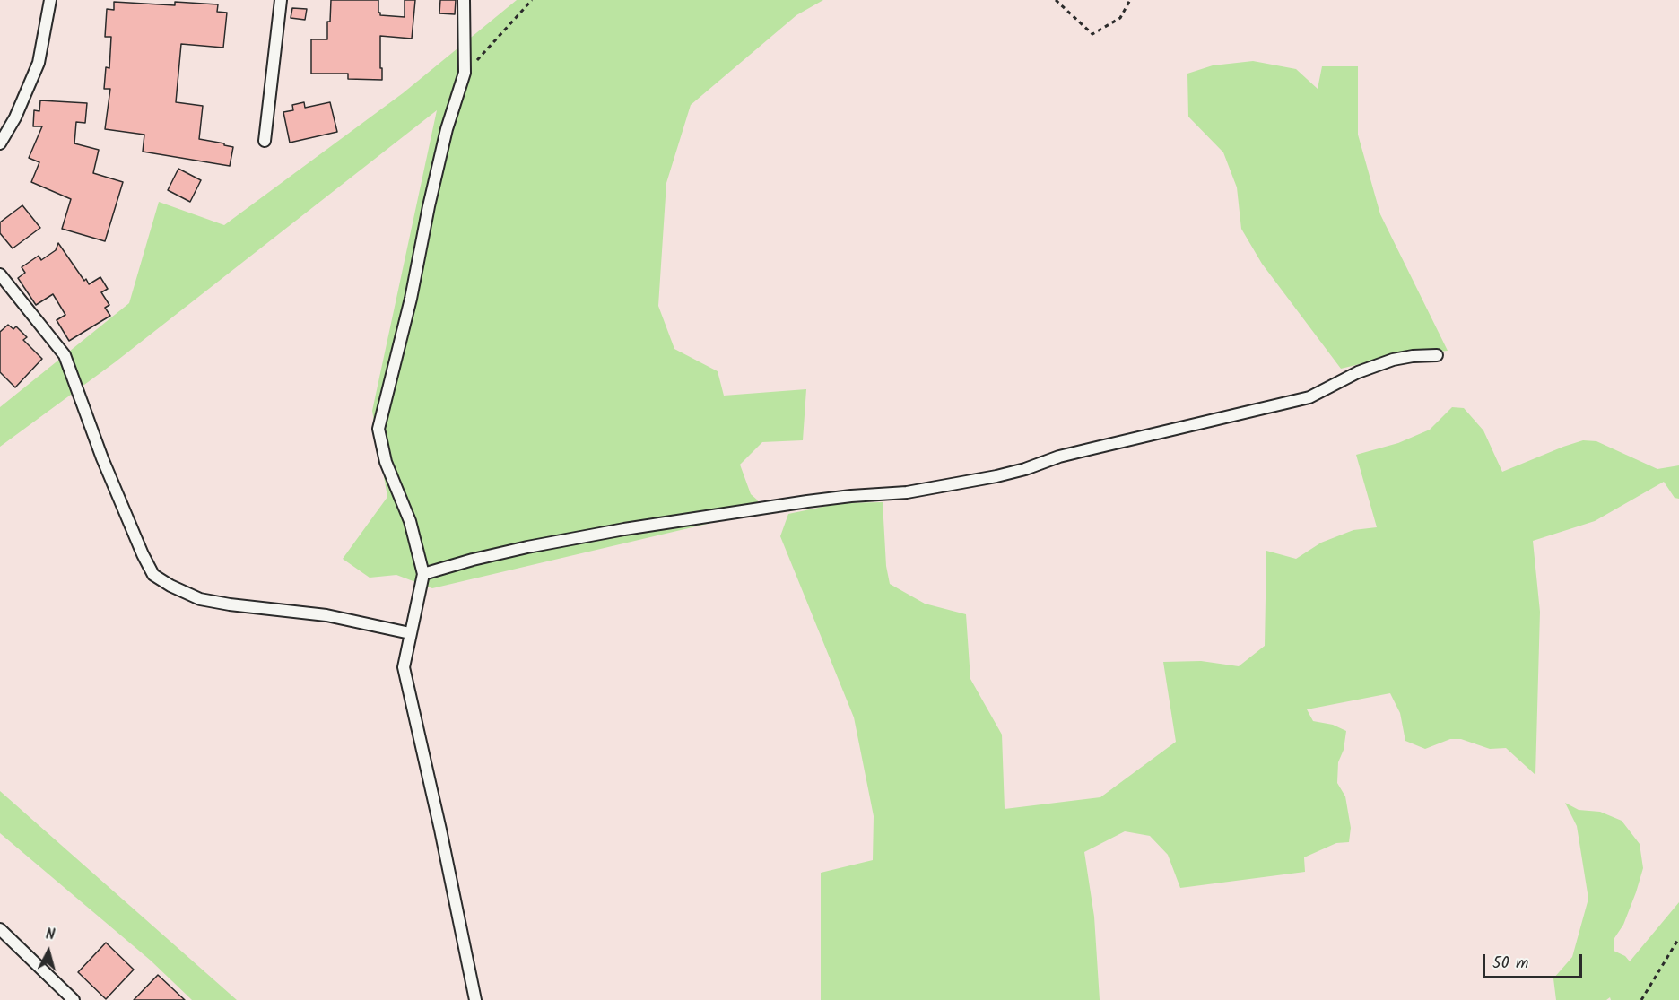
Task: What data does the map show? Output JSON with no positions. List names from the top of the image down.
{
  "scale_bar": "50 m",
  "north": "top"
}
